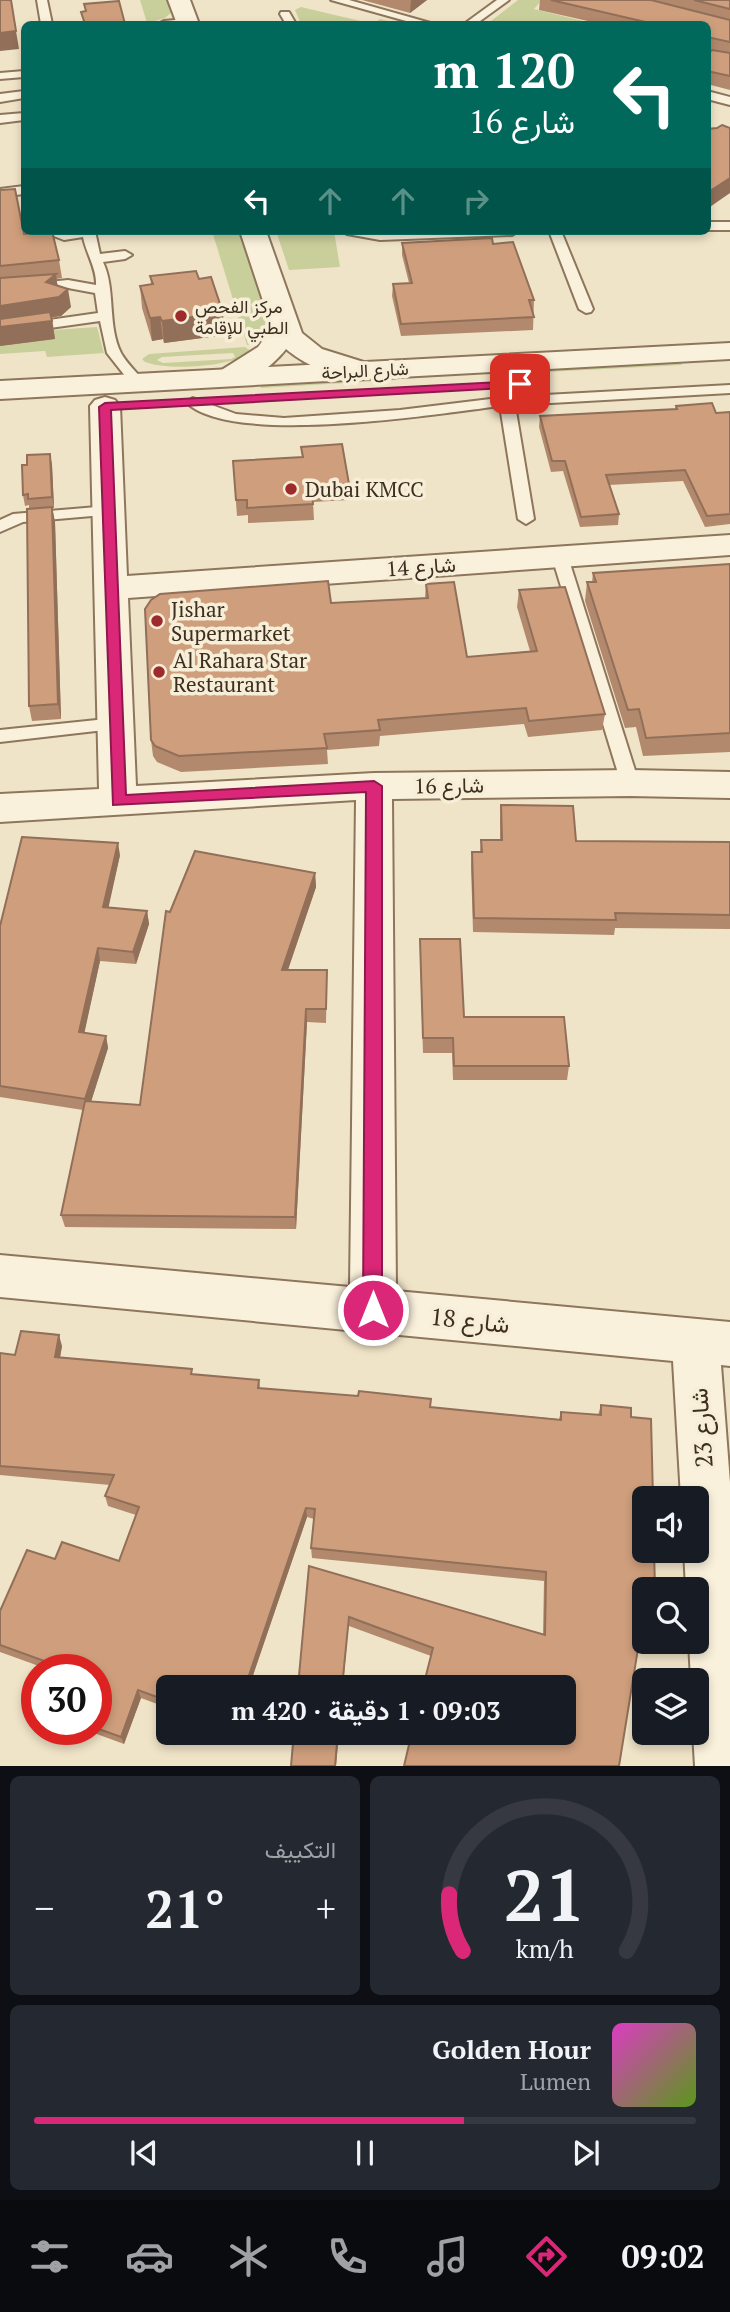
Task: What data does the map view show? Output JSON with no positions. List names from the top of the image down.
{
  "streets": {
    "street": [
      "شارع البراحة",
      "شارع 14",
      "شارع 16",
      "شارع 18",
      "شارع 23"
    ]
  },
  "crossings": [
    ["شارع 18", "شارع 23"]
  ],
  "places": [
    "مركز الفحص الطبي للإقامة",
    "Dubai KMCC",
    "Jishar Supermarket",
    "Al Rahara Star Restaurant"
  ],
  "page": {
    "turn": ["120 m", "شارع 16"],
    "limit": "30",
    "trip": "09:03 · 1 دقيقة · 420 m",
    "tile": "التكييف",
    "heat": ["−", "21°", "+"],
    "song": ["Golden Hour", "Lumen"],
    "tabs": "09:02",
    "gauge": ["21", "km/h"]
  }
}
